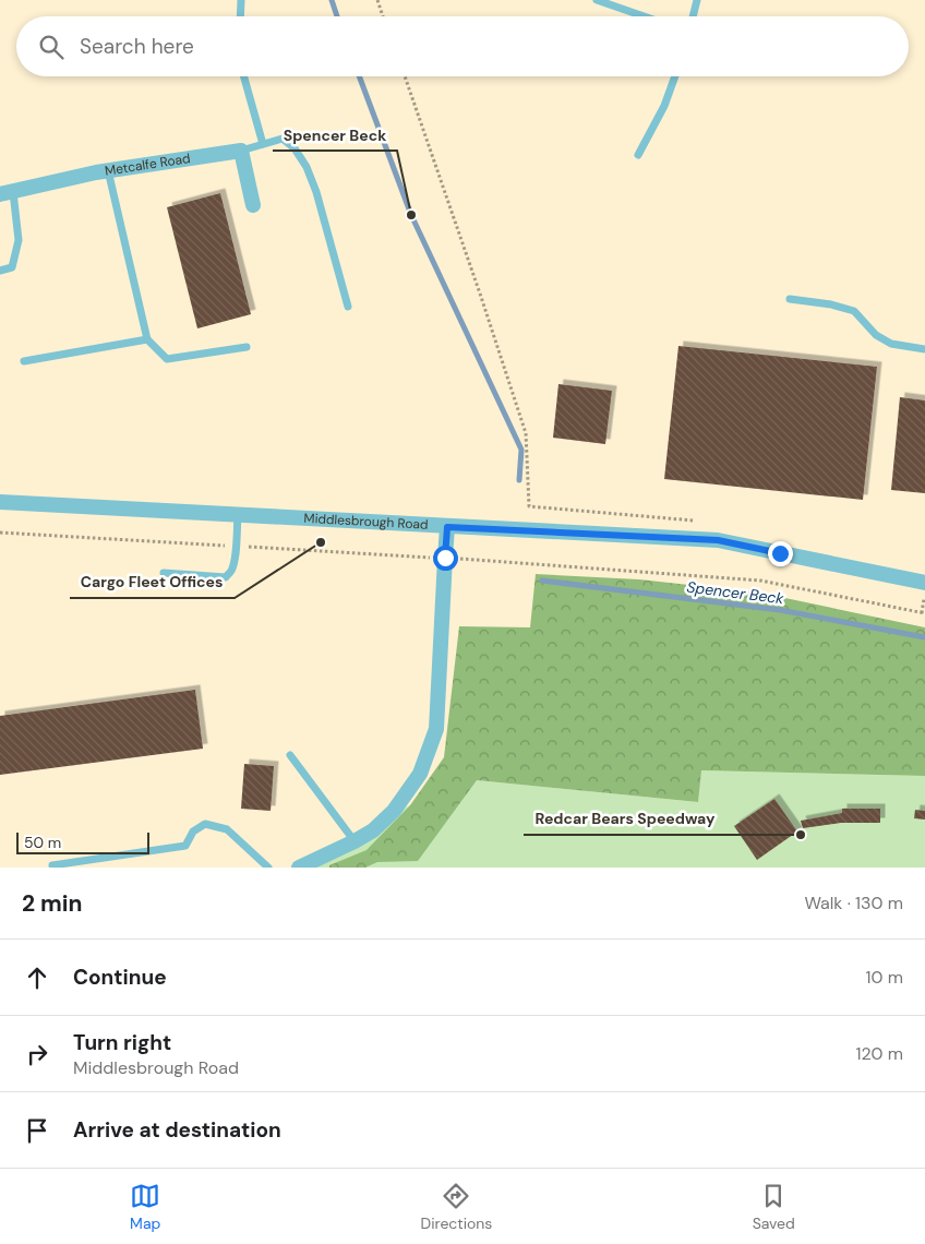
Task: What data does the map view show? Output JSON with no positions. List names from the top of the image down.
{
  "streets": {
    "street": ["Metcalfe Road", "Middlesbrough Road"]
  },
  "water": ["Spencer Beck"],
  "places": ["Spencer Beck", "Cargo Fleet Offices", "Redcar Bears Speedway"],
  "scale_bar": "50 m",
  "page": {
    "search": "Search here",
    "scale": "50 m",
    "heading": ["2 min", "Walk · 130 m"],
    "list": [
      ["Continue", "10 m"],
      ["Turn right", "Middlesbrough Road", "120 m"],
      "Arrive at destination"
    ],
    "nav": ["Map", "Directions", "Saved"]
  }
}
